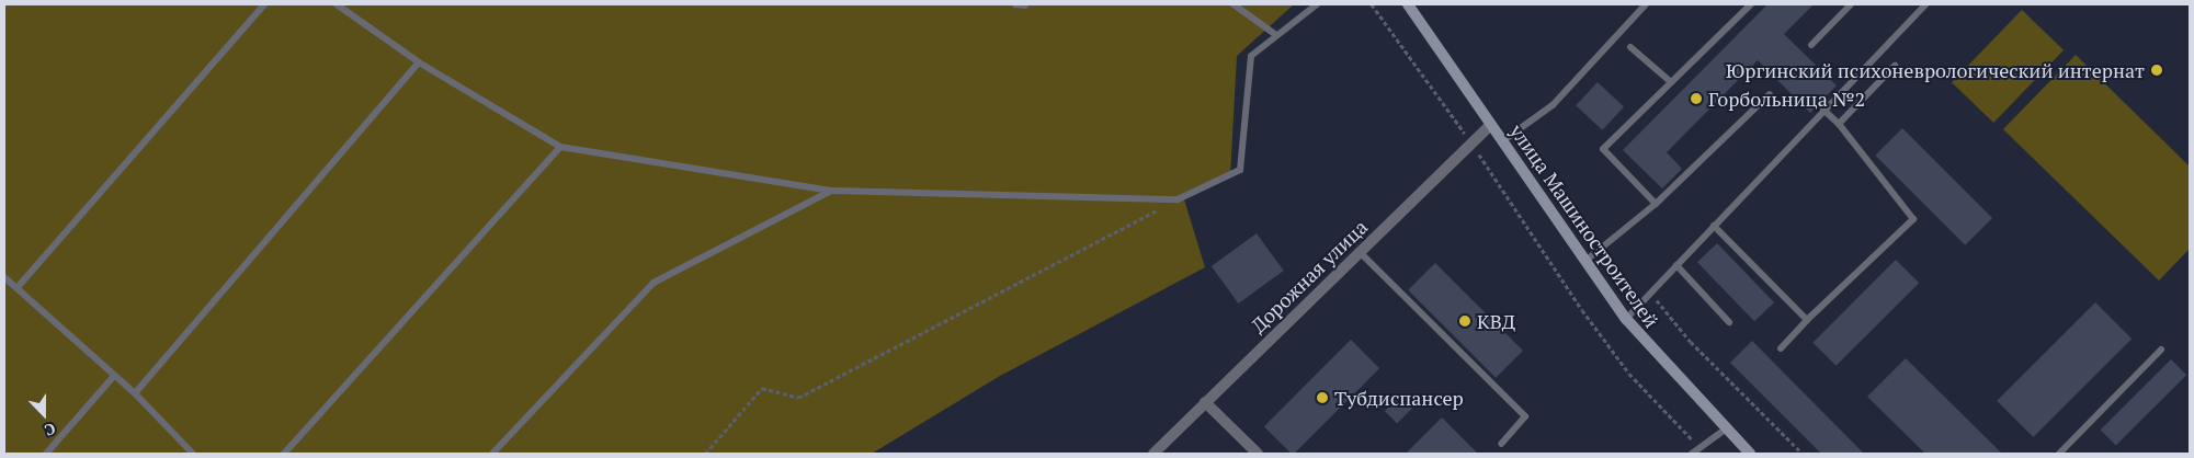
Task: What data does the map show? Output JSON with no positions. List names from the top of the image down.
{
  "streets": {
    "street": ["улица Машиностроителей", "Дорожная улица"]
  },
  "crossings": [
    ["улица Машиностроителей", "Дорожная улица"]
  ],
  "places": [
    "Юргинский психоневрологический интернат",
    "Горбольница №2",
    "КВД",
    "Тубдиспансер"
  ],
  "north": "bottom"
}
